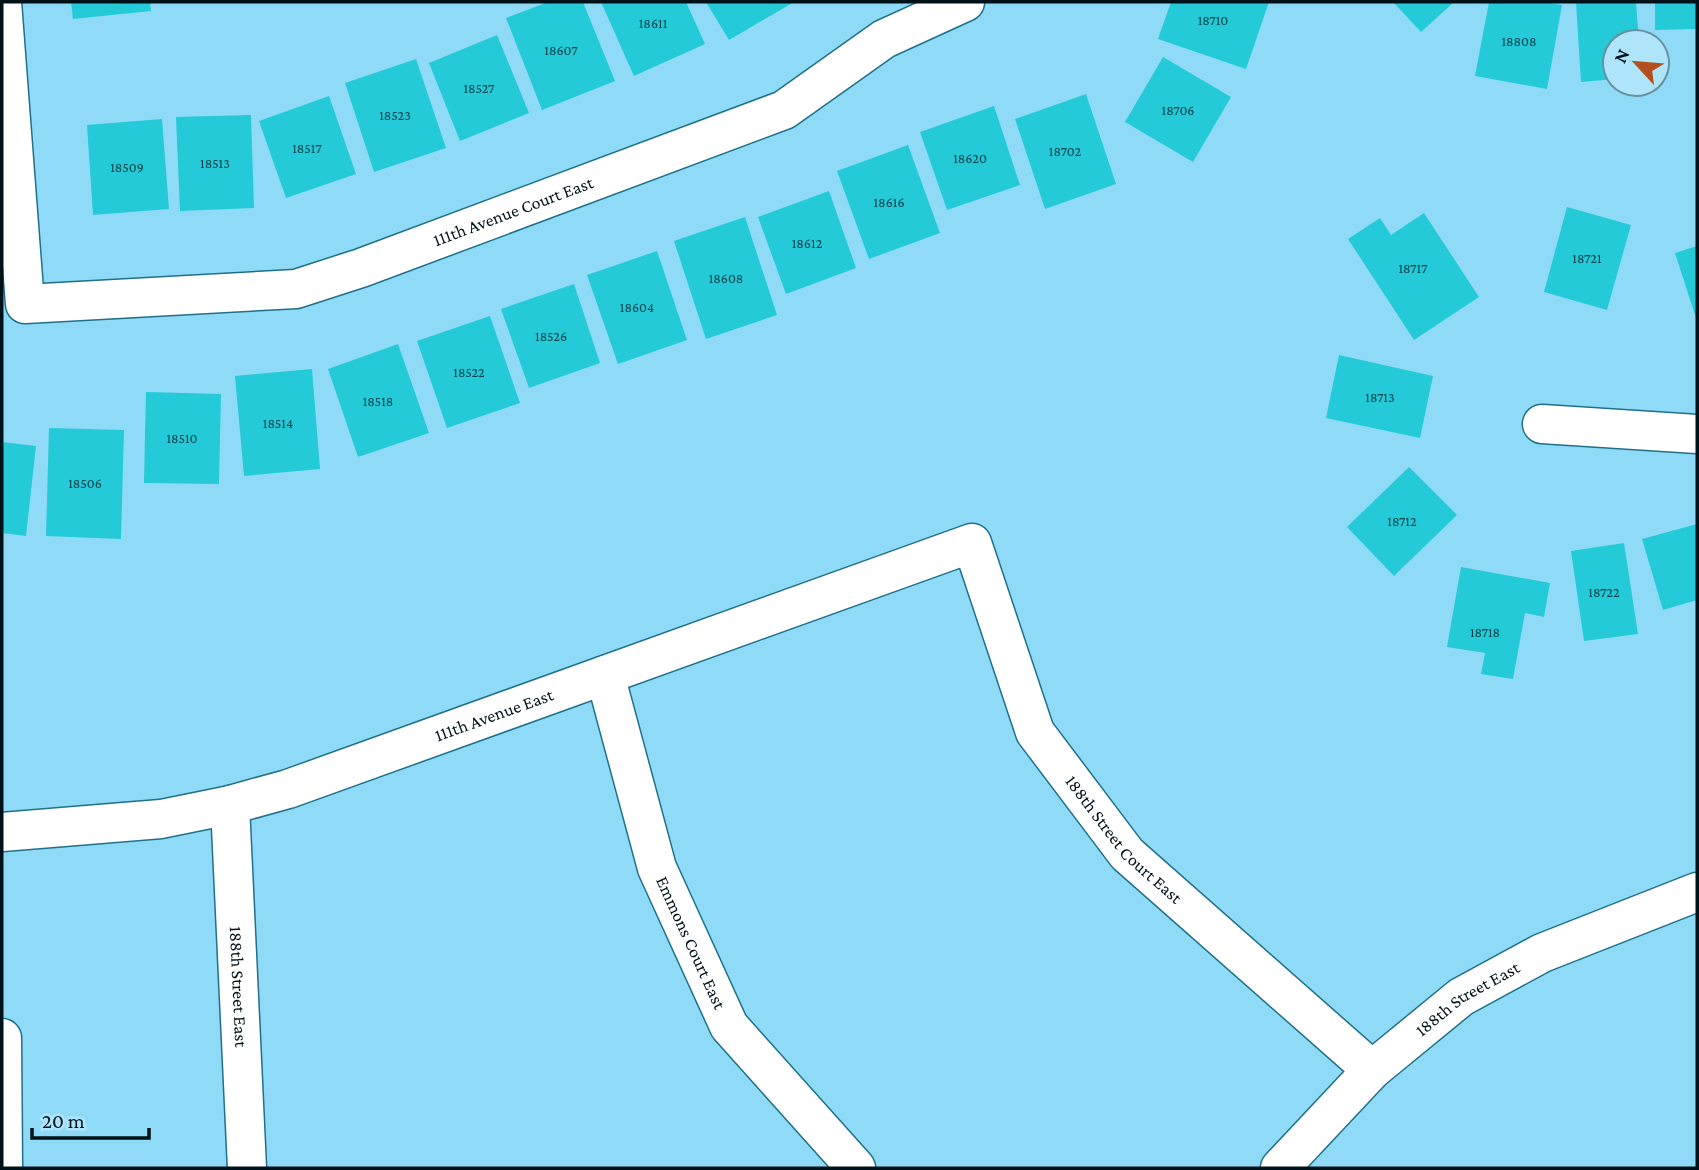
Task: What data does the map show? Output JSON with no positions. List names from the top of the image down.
{
  "streets": {
    "street": [
      "111th Avenue Court East",
      "111th Avenue East",
      "188th Street Court East",
      "Emmons Court East",
      "188th Street East"
    ]
  },
  "crossings": [
    ["111th Avenue East", "188th Street Court East"],
    ["111th Avenue East", "Emmons Court East"],
    ["111th Avenue East", "188th Street East"],
    ["188th Street Court East", "188th Street East"]
  ],
  "house_numbers": [
    "18710",
    "18611",
    "18808",
    "18607",
    "18527",
    "18706",
    "18523",
    "18517",
    "18702",
    "18620",
    "18513",
    "18509",
    "18616",
    "18612",
    "18721",
    "18717",
    "18608",
    "18604",
    "18526",
    "18522",
    "18713",
    "18518",
    "18514",
    "18510",
    "18506",
    "18712",
    "18722",
    "18718"
  ],
  "scale_bar": "20 m",
  "north": "top left"
}
